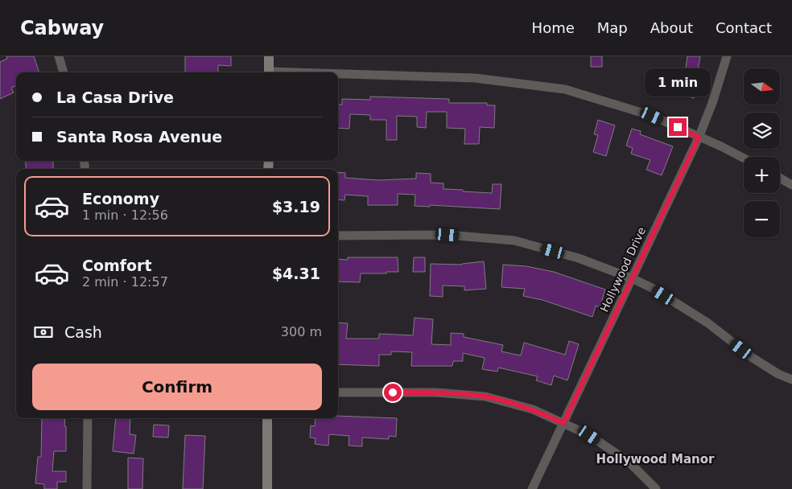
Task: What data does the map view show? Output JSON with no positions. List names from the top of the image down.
{
  "streets": {
    "street": ["Hollywood Drive"]
  },
  "districts": ["Hollywood Manor"],
  "north": "right",
  "page": {
    "header": "Cabway",
    "nav": [
      "Home",
      "Map",
      "About",
      "Contact"
    ],
    "map_buttons": ["+", "−"],
    "bubble": "1 min",
    "banner": ["La Casa Drive", "Santa Rosa Avenue"],
    "list": [
      {
        "name": "Economy",
        "note": "1 min · 12:56",
        "value": "$3.19"
      },
      {
        "name": "Comfort",
        "note": "2 min · 12:57",
        "value": "$4.31"
      }
    ],
    "pay": ["Cash", "300 m"],
    "buttons": "Confirm"
  }
}
